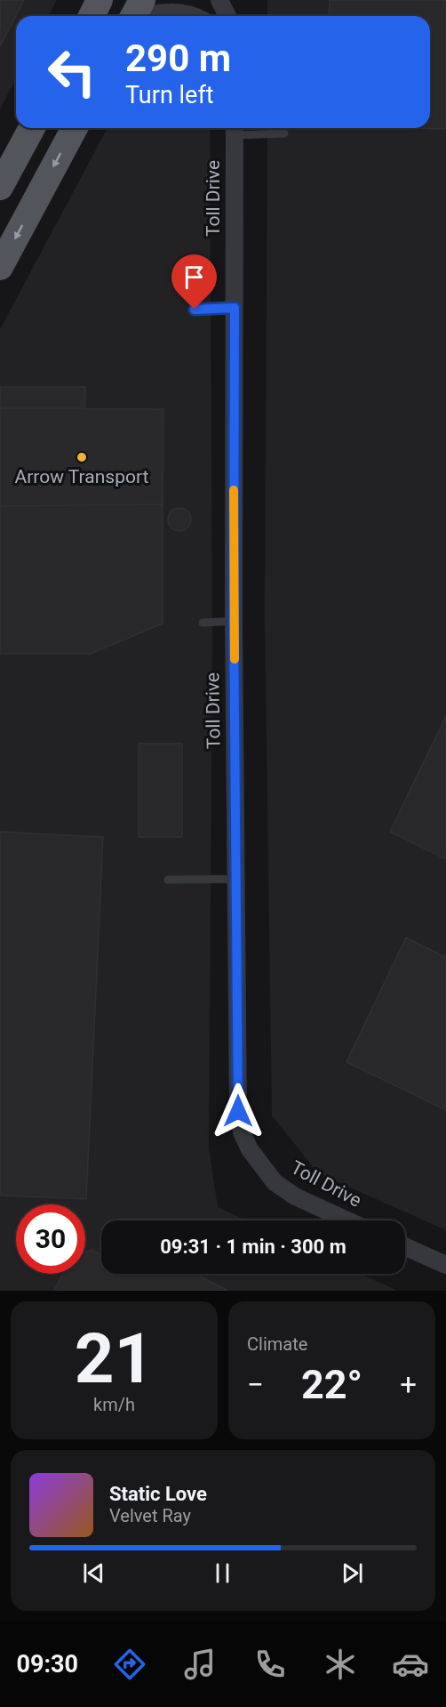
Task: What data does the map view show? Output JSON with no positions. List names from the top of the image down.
{
  "streets": {
    "street": ["Toll Drive"]
  },
  "places": ["Arrow Transport"],
  "page": {
    "turn": ["290 m", "Turn left"],
    "limit": "30",
    "trip": "09:31 · 1 min · 300 m",
    "tile": [
      ["21", "km/h"],
      "Climate"
    ],
    "heat": ["−", "22°", "+"],
    "song": ["Static Love", "Velvet Ray"],
    "tabs": "09:30"
  }
}
